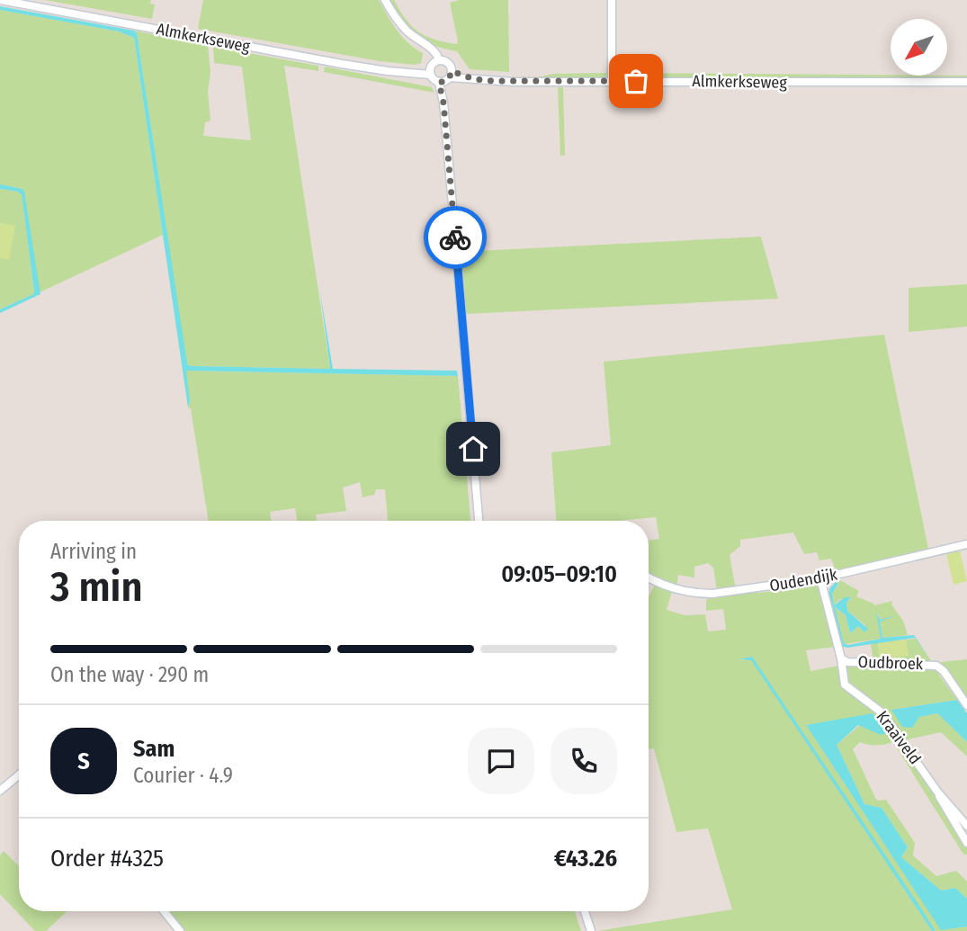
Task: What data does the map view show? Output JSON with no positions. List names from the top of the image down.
{
  "streets": {
    "street": [
      "Almkerkseweg",
      "Oudendijk",
      "Oudbroek",
      "Kraaiveld"
    ]
  },
  "crossings": [
    ["Oudendijk", "Oudbroek"],
    ["Oudbroek", "Kraaiveld"]
  ],
  "north": "bottom left",
  "page": {
    "heading": ["3 min", "Arriving in", "09:05–09:10"],
    "panel": [
      "Sam",
      "Courier · 4.9",
      "Order #4325",
      "€43.26"
    ],
    "bar": "On the way · 290 m",
    "round": "S"
  }
}
